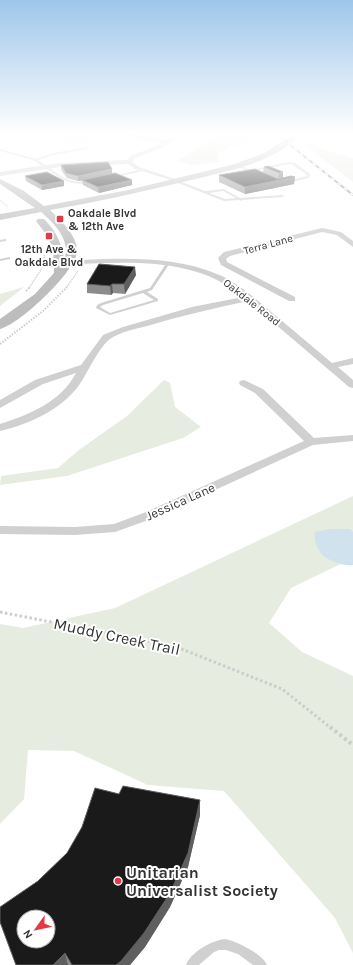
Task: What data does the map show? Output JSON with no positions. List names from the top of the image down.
{
  "streets": {
    "street": ["Terra Lane", "Oakdale Road", "Jessica Lane"],
    "path": ["Muddy Creek Trail"]
  },
  "places": {
    "transit": ["Oakdale Blvd & 12th Ave", "12th Ave & Oakdale Blvd"],
    "other": ["Unitarian Universalist Society"]
  },
  "north": "bottom left"
}
